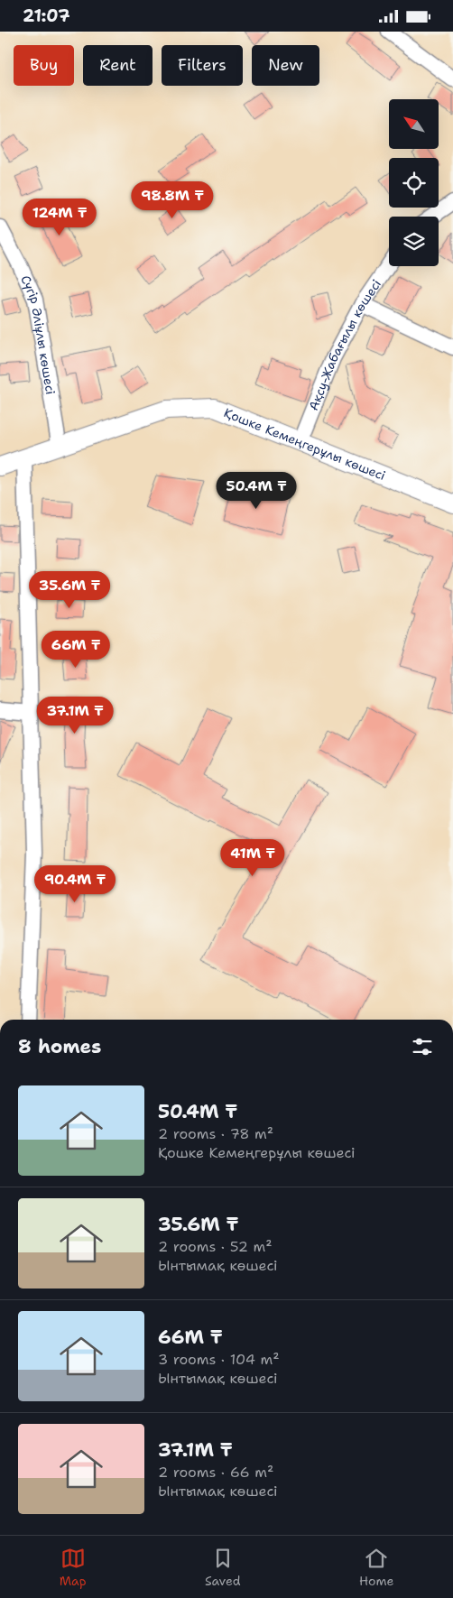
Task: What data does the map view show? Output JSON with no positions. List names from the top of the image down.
{
  "streets": {
    "street": ["Сүгір Әліұлы көшесі", "Ақсу-Жабағылы көшесі", "Қошке Кемеңгерұлы көшесі"]
  },
  "crossings": [
    ["Сүгір Әліұлы көшесі", "Қошке Кемеңгерұлы көшесі"],
    ["Ақсу-Жабағылы көшесі", "Қошке Кемеңгерұлы көшесі"]
  ],
  "north": "top left",
  "page": {
    "status": "21:07",
    "chip": [
      "Buy",
      "Rent",
      "Filters",
      "New"
    ],
    "price": [
      "98.8M ₸",
      "124M ₸",
      "50.4M ₸",
      "35.6M ₸",
      "66M ₸",
      "37.1M ₸",
      "41M ₸",
      "90.4M ₸"
    ],
    "heading": "8 homes",
    "list": [
      {
        "name": "50.4M ₸",
        "note": "2 rooms · 78 m² · Қошке Кемеңгерұлы көшесі"
      },
      {
        "name": "35.6M ₸",
        "note": "2 rooms · 52 m² · Ынтымақ көшесі"
      },
      {
        "name": "66M ₸",
        "note": "3 rooms · 104 m² · Ынтымақ көшесі"
      },
      {
        "name": "37.1M ₸",
        "note": "2 rooms · 66 m² · Ынтымақ көшесі"
      }
    ],
    "tabs": ["Map", "Saved", "Home"]
  }
}
